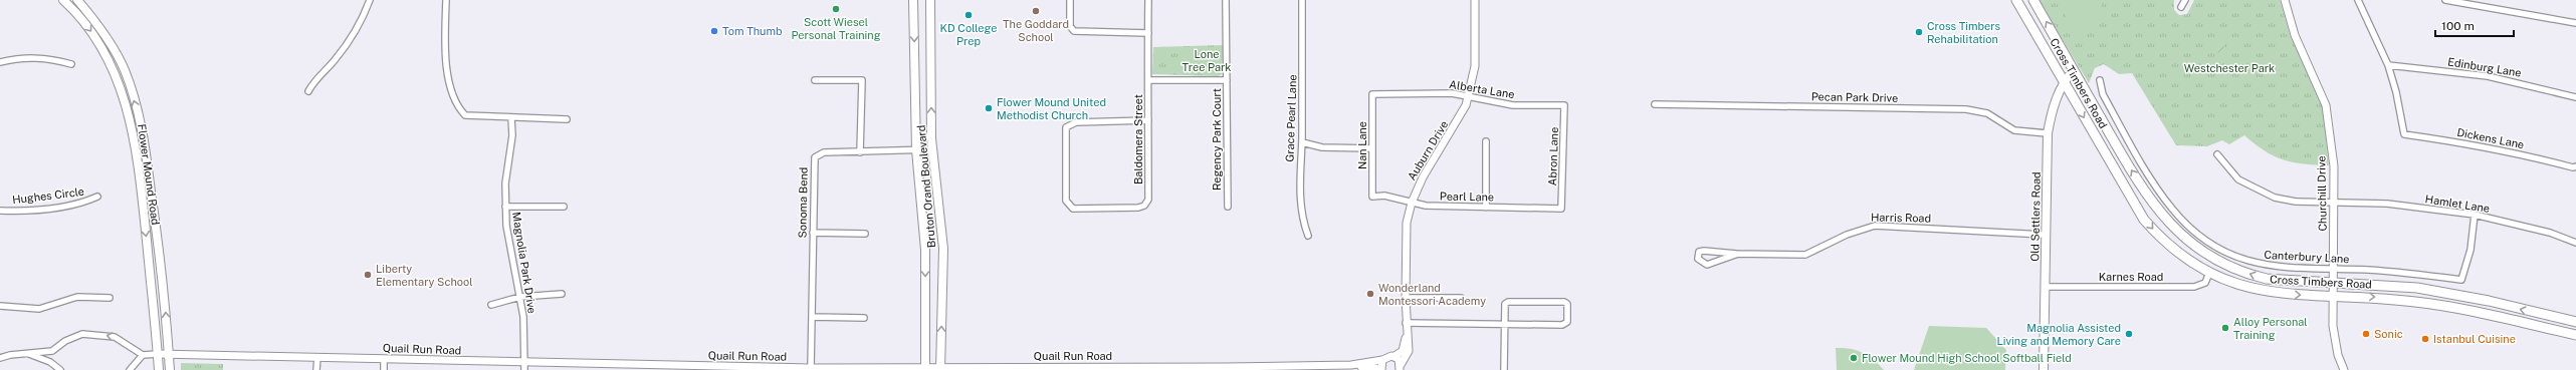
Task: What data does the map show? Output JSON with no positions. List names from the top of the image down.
{
  "streets": {
    "main road": [
      "Cross Timbers Road",
      "Flower Mound Road",
      "Bruton Orand Boulevard",
      "Old Settlers Road"
    ],
    "street": [
      "Edinburg Lane",
      "Alberta Lane",
      "Pecan Park Drive",
      "Grace Pearl Lane",
      "Dickens Lane",
      "Baldomera Street",
      "Regency Park Court",
      "Nan Lane",
      "Auburn Drive",
      "Abron Lane",
      "Churchill Drive",
      "Hughes Circle",
      "Pearl Lane",
      "Sonoma Bend",
      "Hamlet Lane",
      "Harris Road",
      "Canterbury Lane",
      "Magnolia Park Drive",
      "Karnes Road",
      "Quail Run Road"
    ]
  },
  "crossings": [
    ["Edinburg Lane", "Dickens Lane"],
    ["Cross Timbers Road", "Churchill Drive"],
    ["Cross Timbers Road", "Old Settlers Road"],
    ["Cross Timbers Road", "Karnes Road"],
    ["Alberta Lane", "Nan Lane"],
    ["Alberta Lane", "Auburn Drive"],
    ["Alberta Lane", "Abron Lane"],
    ["Pecan Park Drive", "Old Settlers Road"],
    ["Nan Lane", "Pearl Lane"],
    ["Auburn Drive", "Pearl Lane"],
    ["Auburn Drive", "Quail Run Road"],
    ["Abron Lane", "Pearl Lane"],
    ["Flower Mound Road", "Quail Run Road"],
    ["Bruton Orand Boulevard", "Sonoma Bend"],
    ["Bruton Orand Boulevard", "Quail Run Road"],
    ["Churchill Drive", "Hamlet Lane"],
    ["Churchill Drive", "Canterbury Lane"],
    ["Sonoma Bend", "Quail Run Road"],
    ["Hamlet Lane", "Canterbury Lane"],
    ["Old Settlers Road", "Harris Road"],
    ["Old Settlers Road", "Karnes Road"],
    ["Magnolia Park Drive", "Quail Run Road"]
  ],
  "parks": ["Lone Tree Park", "Westchester Park"],
  "places": [
    "Scott Wiesel Personal Training",
    "The Goddard School",
    "KD College Prep",
    "Tom Thumb",
    "Cross Timbers Rehabilitation",
    "Flower Mound United Methodist Church",
    "Liberty Elementary School",
    "Wonderland Montessori Academy",
    "Alloy Personal Training",
    "Magnolia Assisted Living and Memory Care",
    "Sonic",
    "Istanbul Cuisine",
    "Flower Mound High School Softball Field"
  ],
  "scale_bar": "100 m"
}
